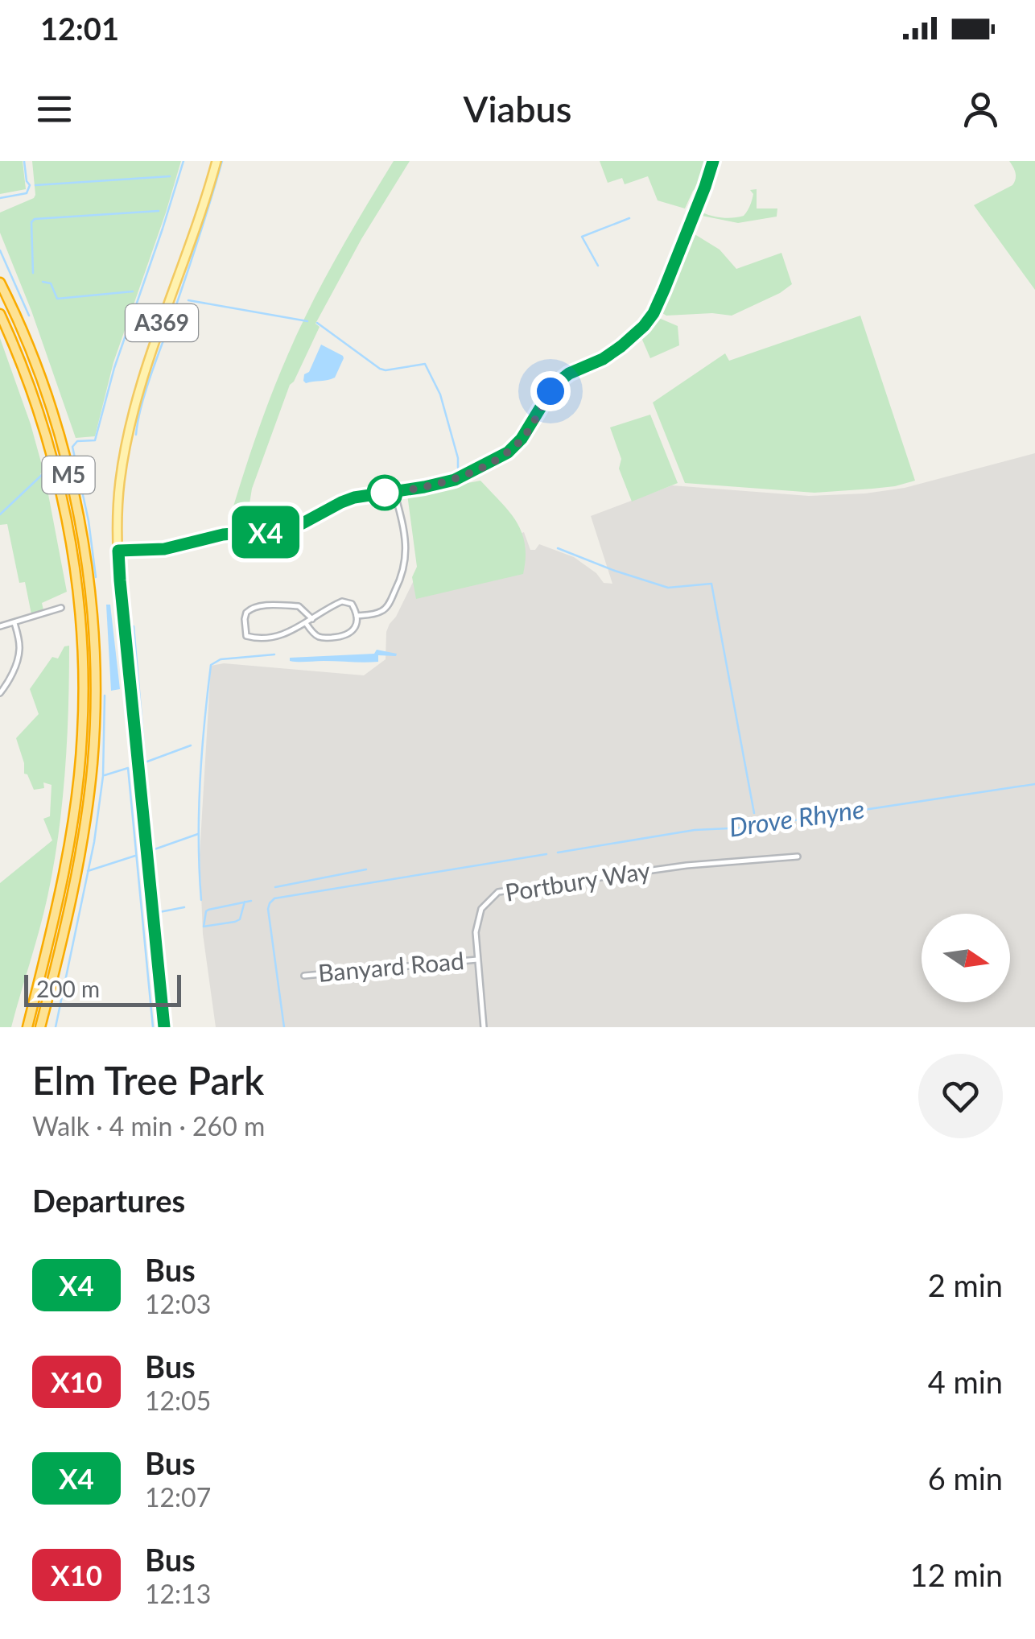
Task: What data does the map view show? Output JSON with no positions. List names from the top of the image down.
{
  "streets": {
    "highway": ["M5"],
    "main road": ["A369"],
    "street": ["Portbury Way", "Banyard Road"]
  },
  "crossings": [
    ["Portbury Way", "Banyard Road"]
  ],
  "water": ["Drove Rhyne"],
  "lines": ["bus line X4"],
  "scale_bar": "200 m",
  "north": "right",
  "page": {
    "status": "12:01",
    "header": "Viabus",
    "on_map": "X4",
    "scale": "200 m",
    "heading": [
      ["Elm Tree Park", "Walk · 4 min · 260 m"],
      "Departures"
    ],
    "list": [
      {
        "mark": "X4",
        "name": "Bus",
        "note": "12:03",
        "value": "2 min"
      },
      {
        "mark": "X10",
        "name": "Bus",
        "note": "12:05",
        "value": "4 min"
      },
      {
        "mark": "X4",
        "name": "Bus",
        "note": "12:07",
        "value": "6 min"
      },
      {
        "mark": "X10",
        "name": "Bus",
        "note": "12:13",
        "value": "12 min"
      }
    ]
  }
}
